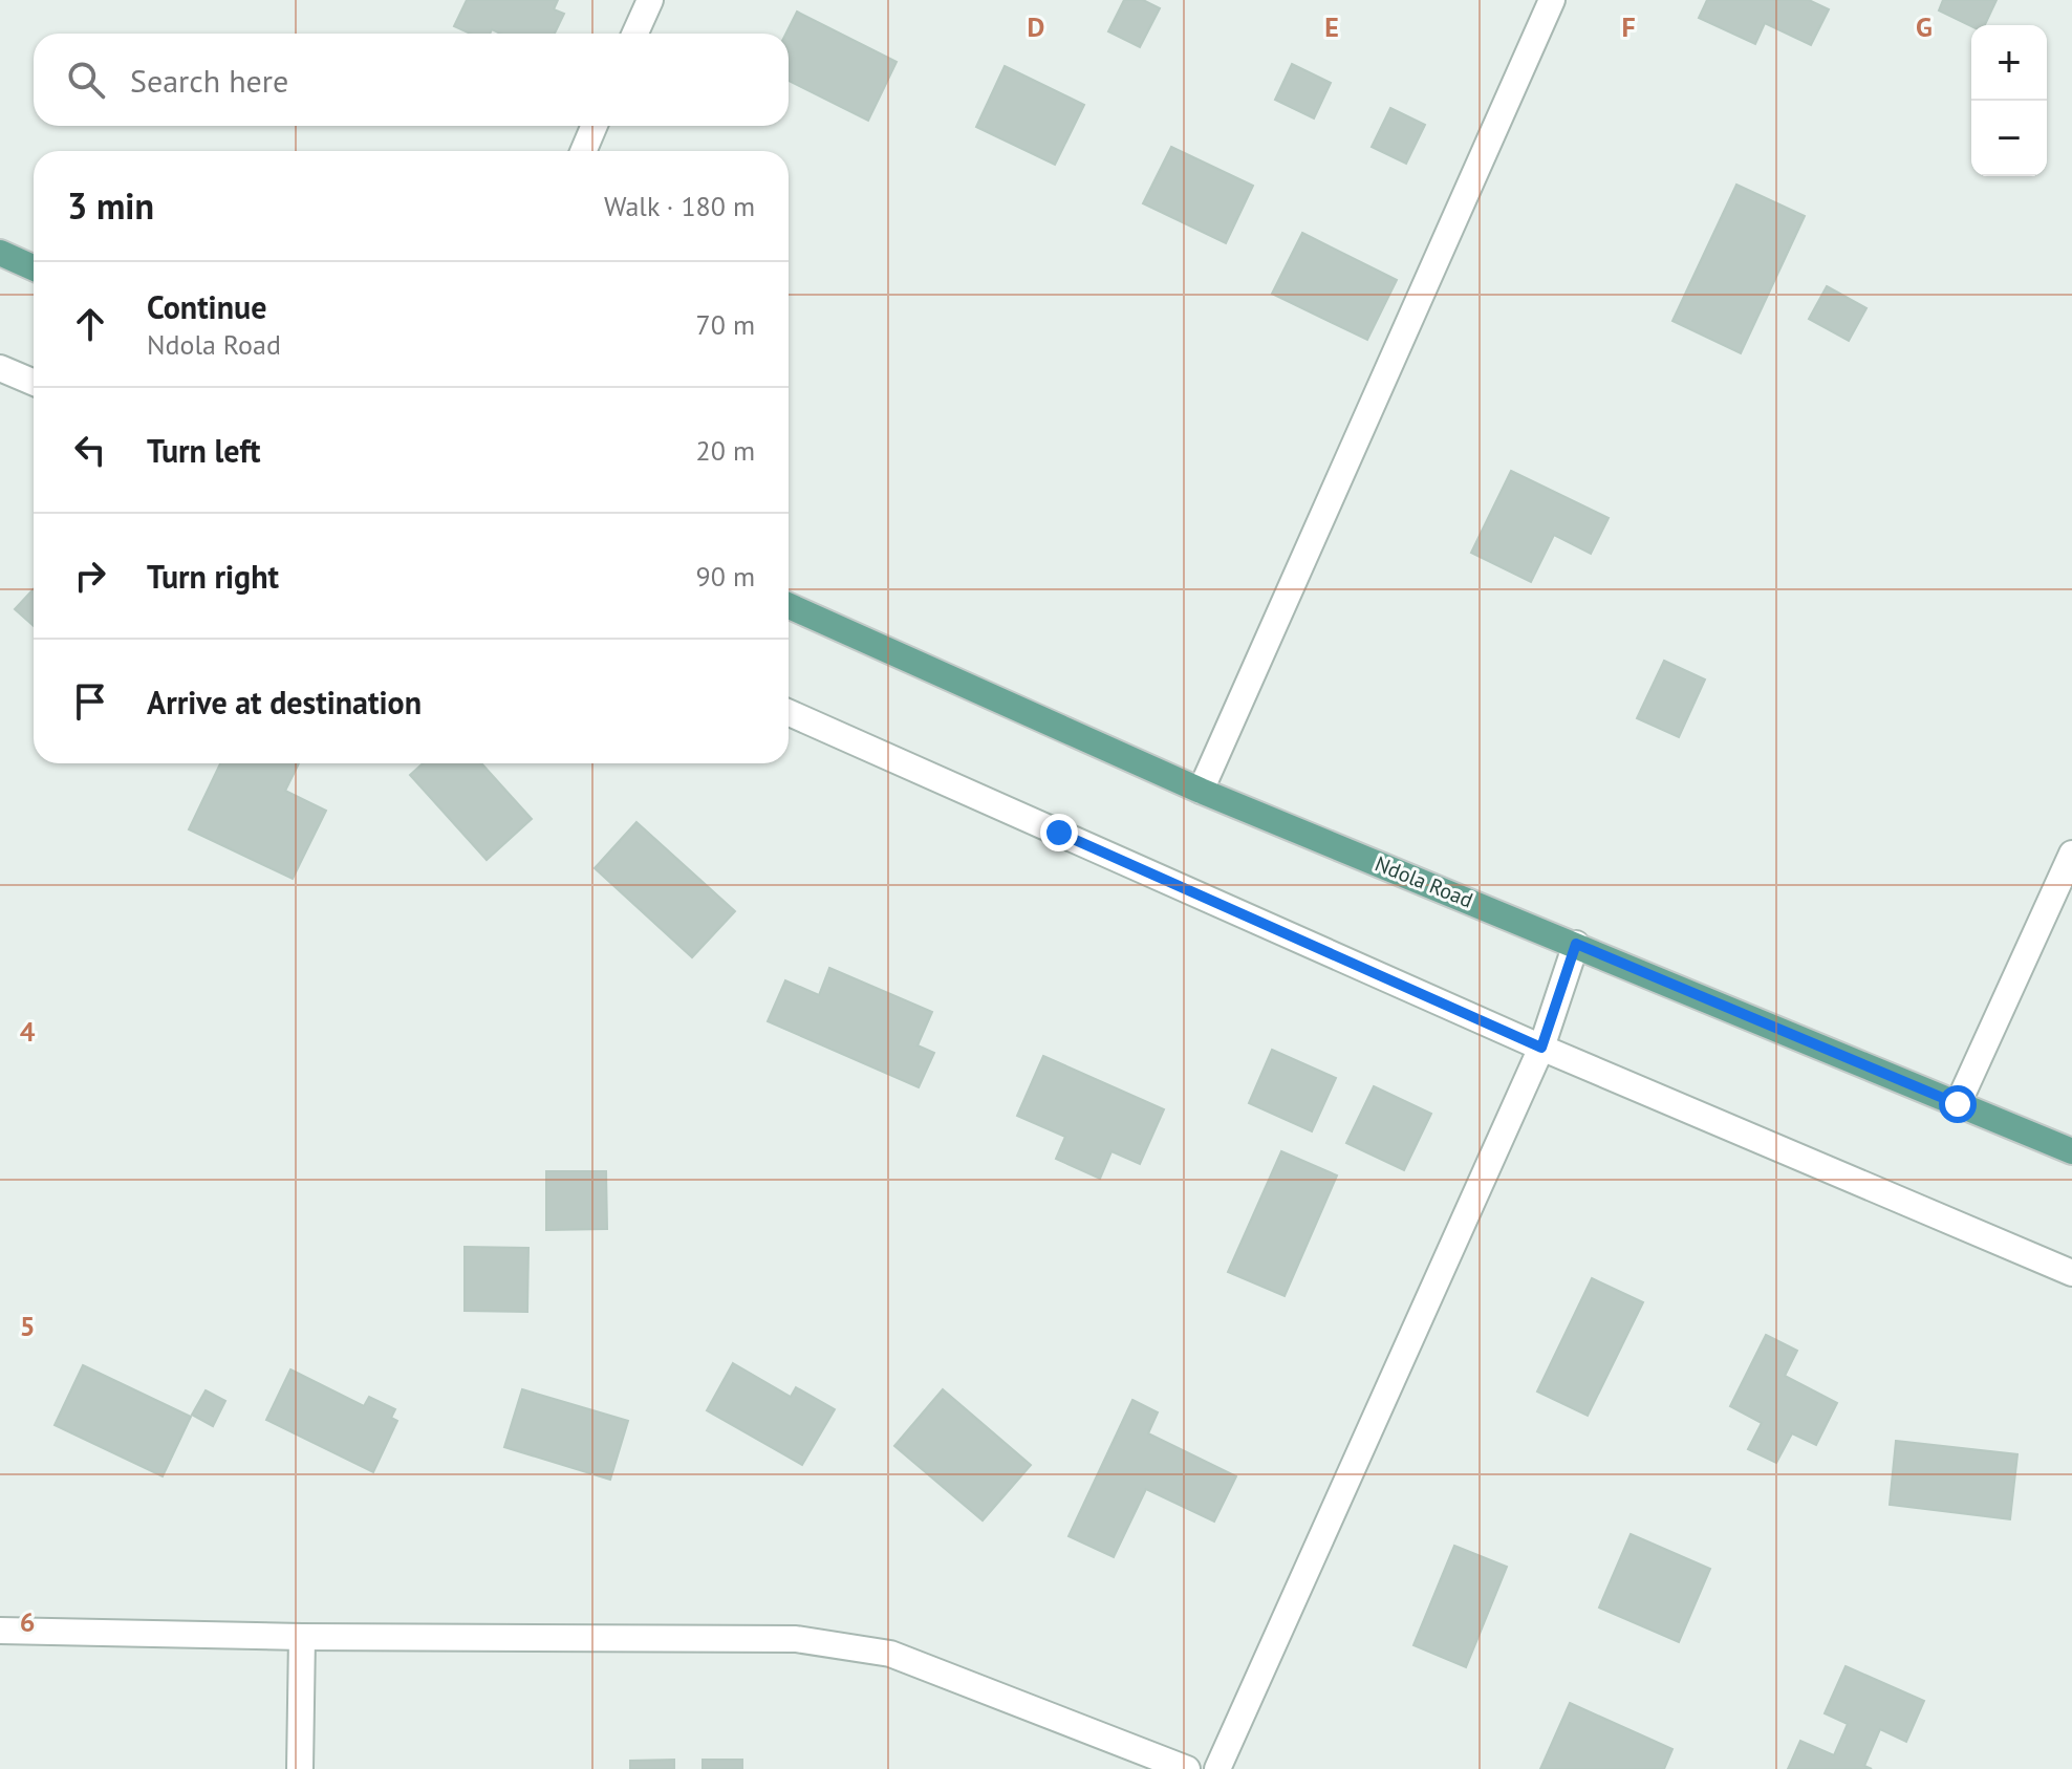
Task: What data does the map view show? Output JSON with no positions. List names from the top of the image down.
{
  "streets": {
    "main road": ["Ndola Road"]
  },
  "page": {
    "map_buttons": ["+", "−"],
    "search": "Search here",
    "heading": ["3 min", "Walk · 180 m"],
    "list": [
      ["Continue", "Ndola Road", "70 m"],
      ["Turn left", "20 m"],
      ["Turn right", "90 m"],
      "Arrive at destination"
    ]
  },
  "grid": {
    "columns": [
      "D",
      "E",
      "F",
      "G"
    ],
    "rows": ["4", "5", "6"]
  }
}
